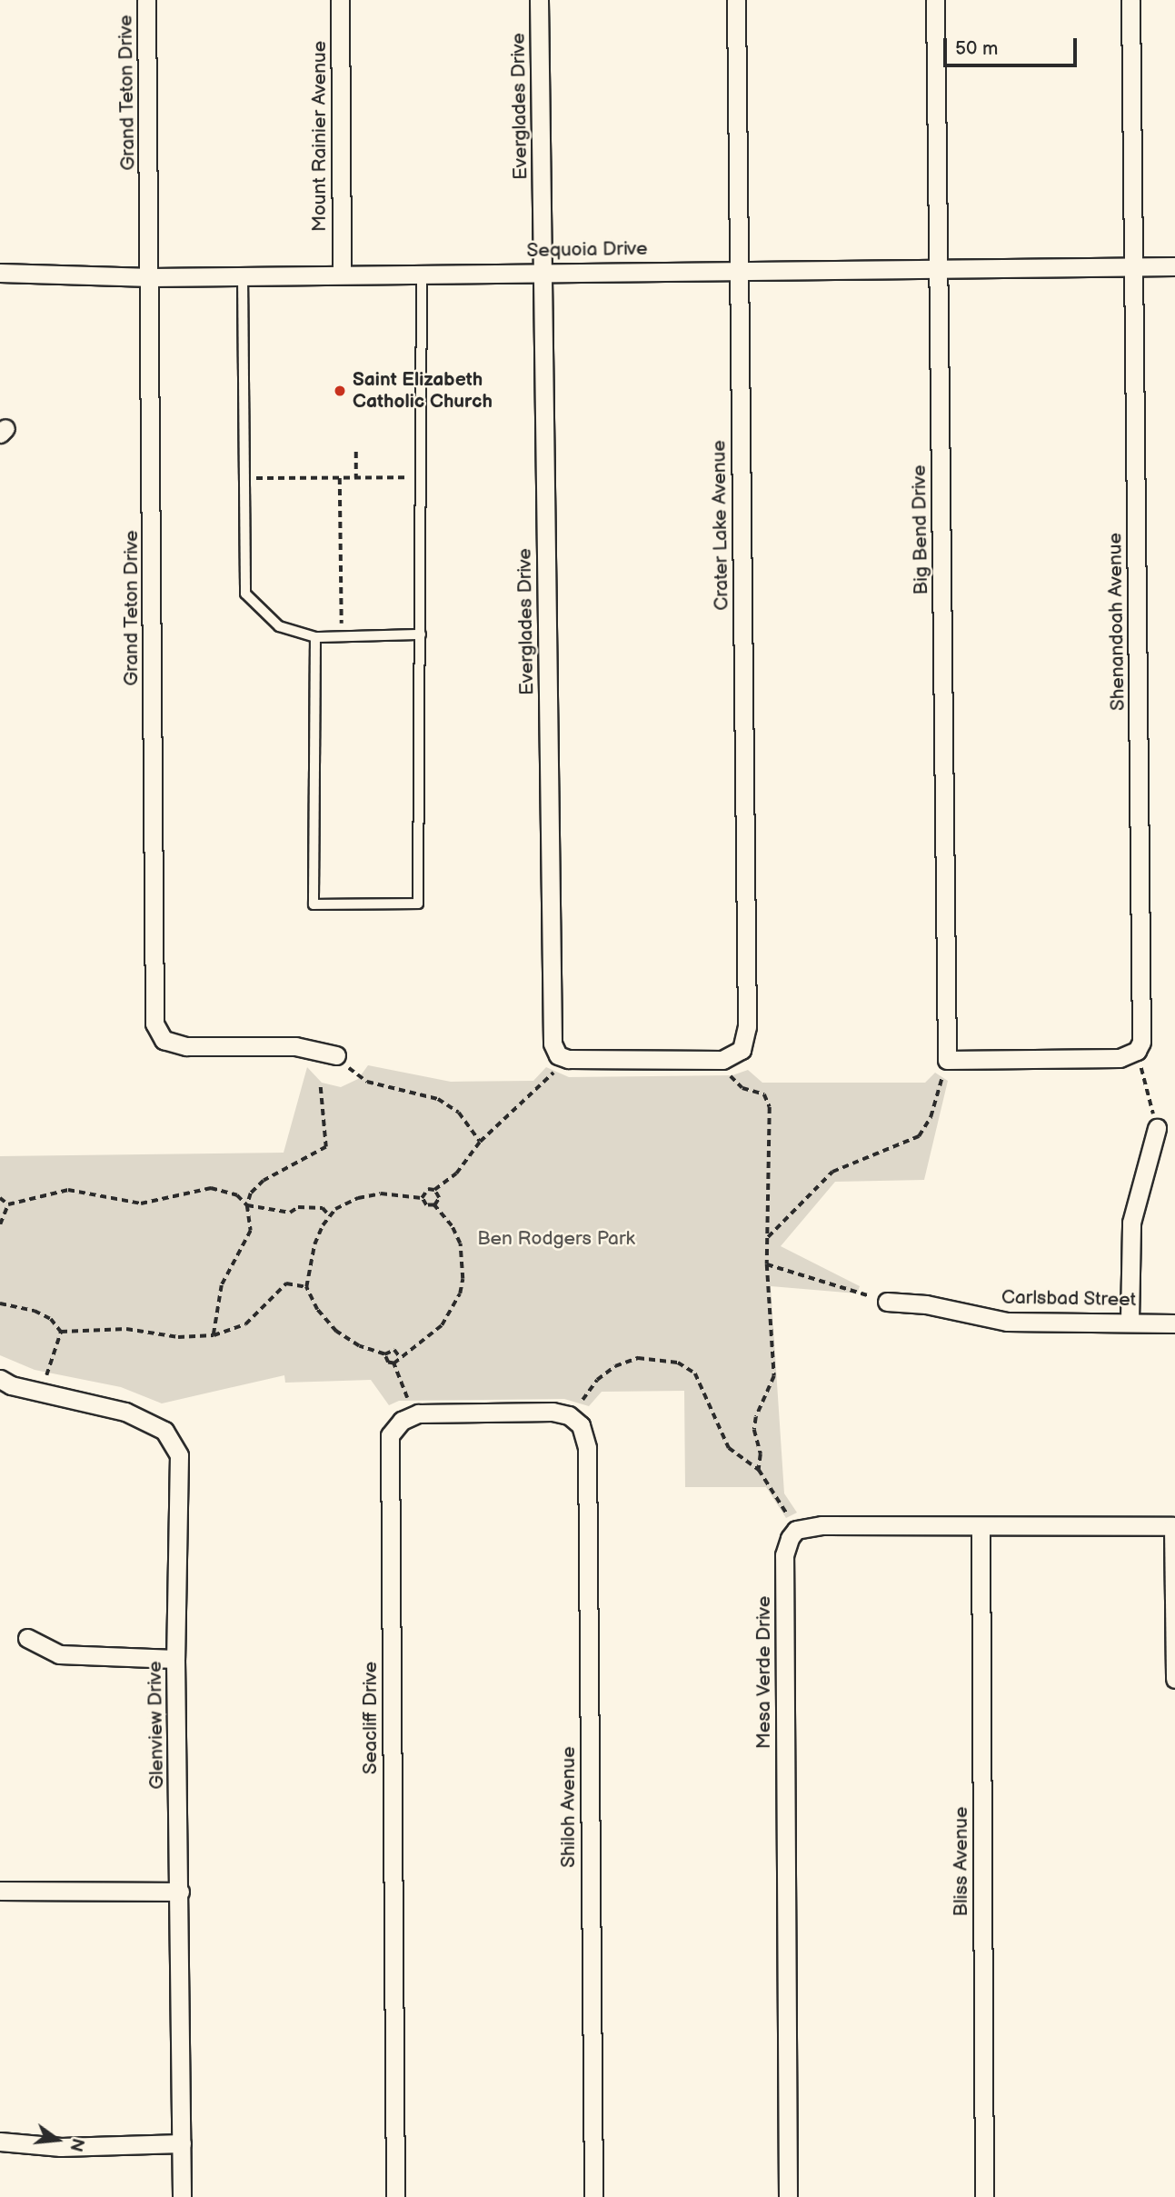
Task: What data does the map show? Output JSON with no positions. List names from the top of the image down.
{
  "streets": {
    "street": [
      "Grand Teton Drive",
      "Everglades Drive",
      "Mount Rainier Avenue",
      "Sequoia Drive",
      "Crater Lake Avenue",
      "Big Bend Drive",
      "Shenandoah Avenue",
      "Carlsbad Street",
      "Mesa Verde Drive",
      "Seacliff Drive",
      "Glenview Drive",
      "Shiloh Avenue",
      "Bliss Avenue"
    ]
  },
  "crossings": [
    ["Grand Teton Drive", "Sequoia Drive"],
    ["Everglades Drive", "Sequoia Drive"],
    ["Mount Rainier Avenue", "Sequoia Drive"],
    ["Sequoia Drive", "Crater Lake Avenue"],
    ["Sequoia Drive", "Big Bend Drive"],
    ["Sequoia Drive", "Shenandoah Avenue"],
    ["Seacliff Drive", "Shiloh Avenue"]
  ],
  "parks": ["Ben Rodgers Park"],
  "places": ["Saint Elizabeth Catholic Church"],
  "scale_bar": "50 m",
  "north": "right"
}
